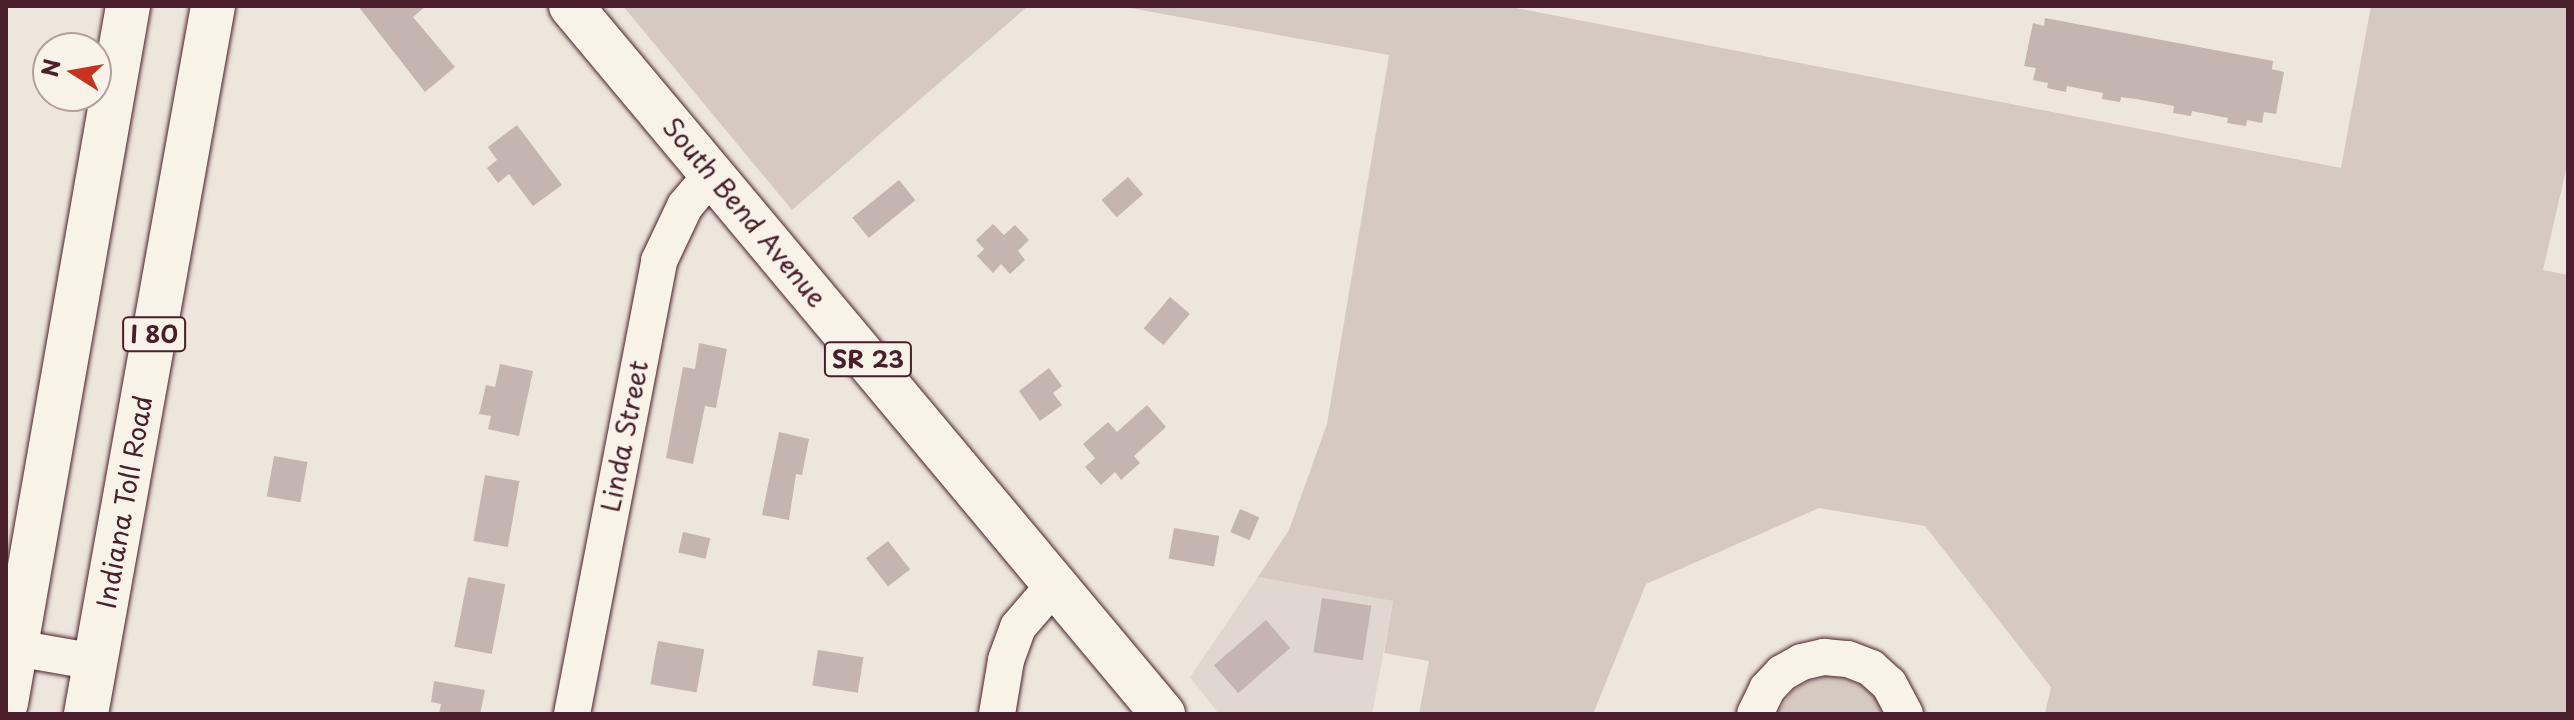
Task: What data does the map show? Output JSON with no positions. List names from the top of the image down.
{
  "streets": {
    "main road": [
      "South Bend Avenue",
      "I 80",
      "SR 23",
      "Indiana Toll Road"
    ],
    "street": ["Linda Street"]
  },
  "crossings": [
    ["South Bend Avenue", "Linda Street"]
  ],
  "north": "left"
}
